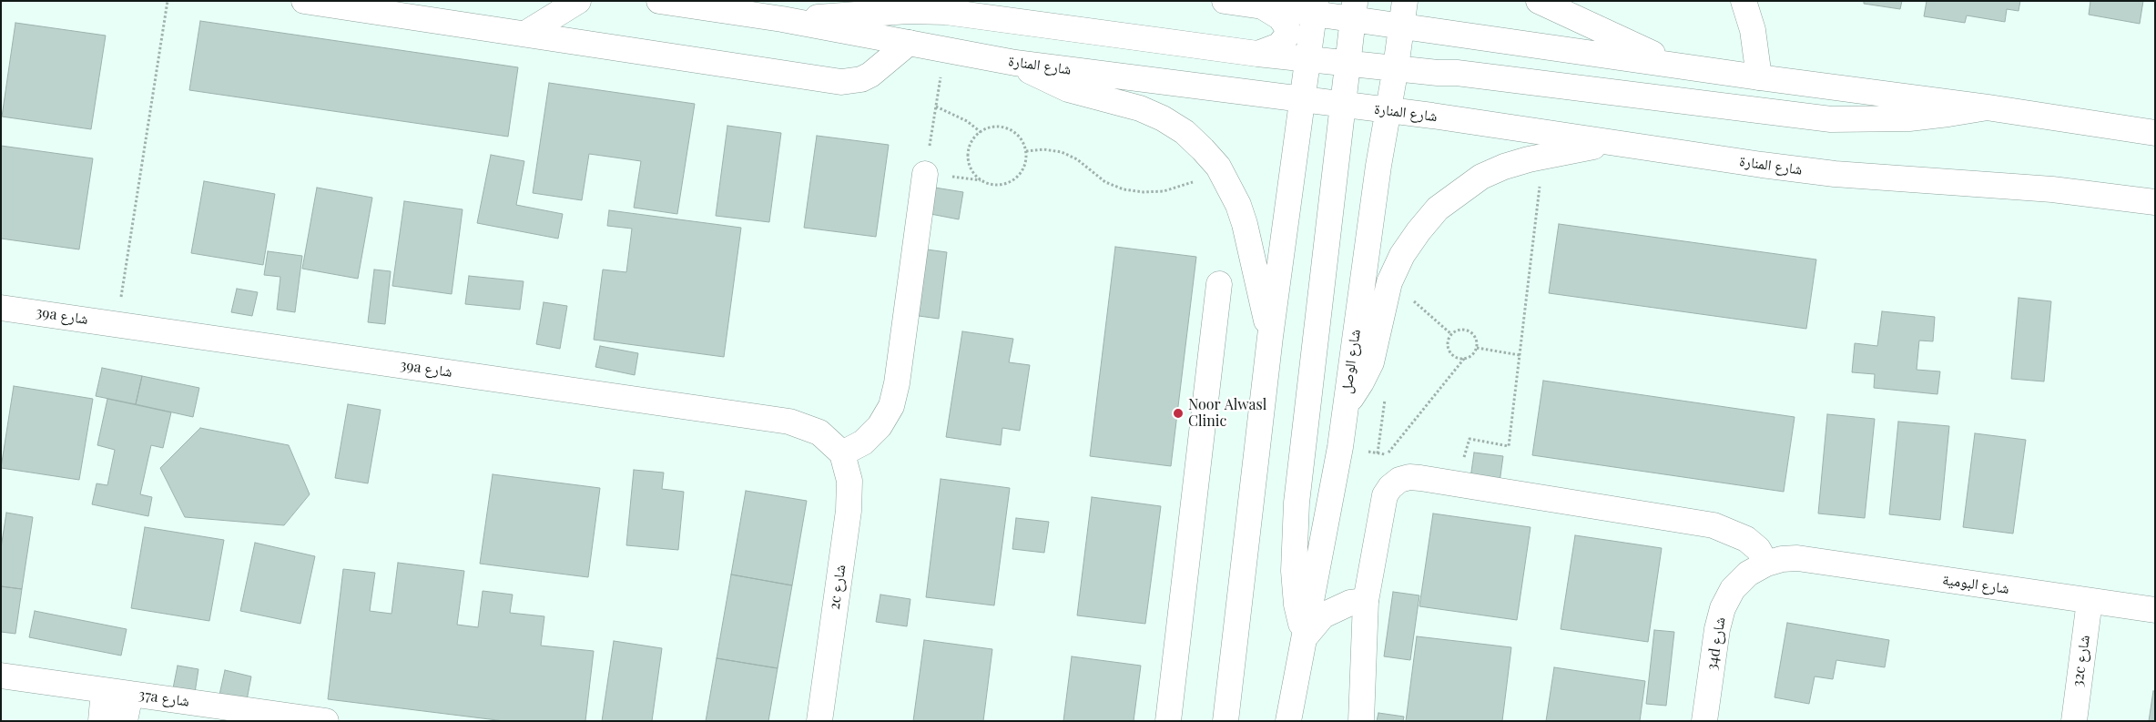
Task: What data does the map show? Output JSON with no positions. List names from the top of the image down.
{
  "streets": {
    "main road": [
      "شارع المنارة",
      "39a شارع",
      "شارع الوصل",
      "شارع البومية",
      "2c شارع",
      "34d شارع",
      "32c شارع",
      "37a شارع"
    ]
  },
  "crossings": [
    ["شارع المنارة", "شارع الوصل"],
    ["39a شارع", "2c شارع"],
    ["شارع البومية", "34d شارع"],
    ["شارع البومية", "32c شارع"]
  ],
  "places": ["Noor Alwasl Clinic"]
}
